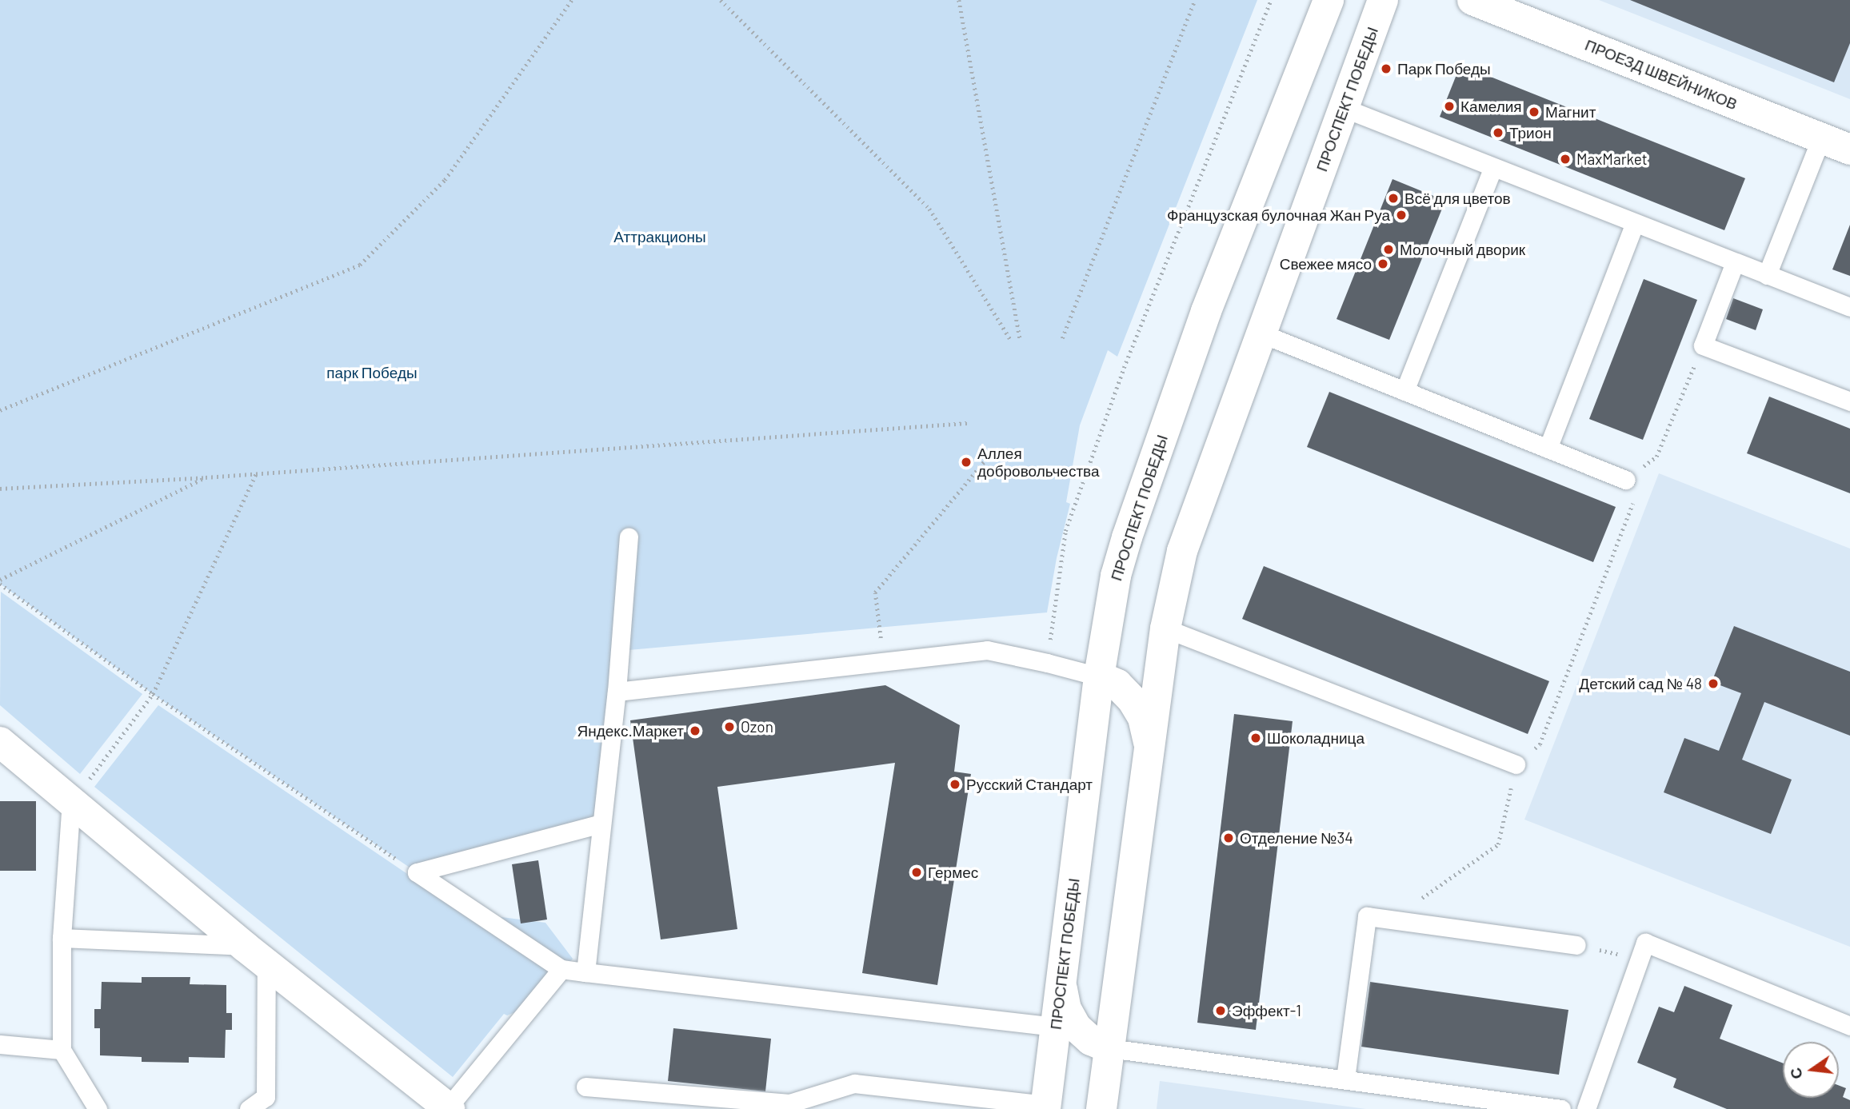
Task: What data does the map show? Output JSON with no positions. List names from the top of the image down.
{
  "streets": {
    "main road": ["ПРОЕЗД ШВЕЙНИКОВ", "ПРОСПЕКТ ПОБЕДЫ"]
  },
  "parks": ["Аттракционы", "парк Победы"],
  "places": [
    "Парк Победы",
    "Камелия",
    "Магнит",
    "Трион",
    "MaxMarket",
    "Всё для цветов",
    "Французская булочная Жан Руа",
    "Молочный дворик",
    "Свежее мясо",
    "Аллея добровольчества",
    "Детский сад № 48",
    "Ozon",
    "Яндекс.Маркет",
    "Шоколадница",
    "Русский Стандарт",
    "Отделение №34",
    "Гермес",
    "Эффект-1"
  ],
  "north": "left"
}
